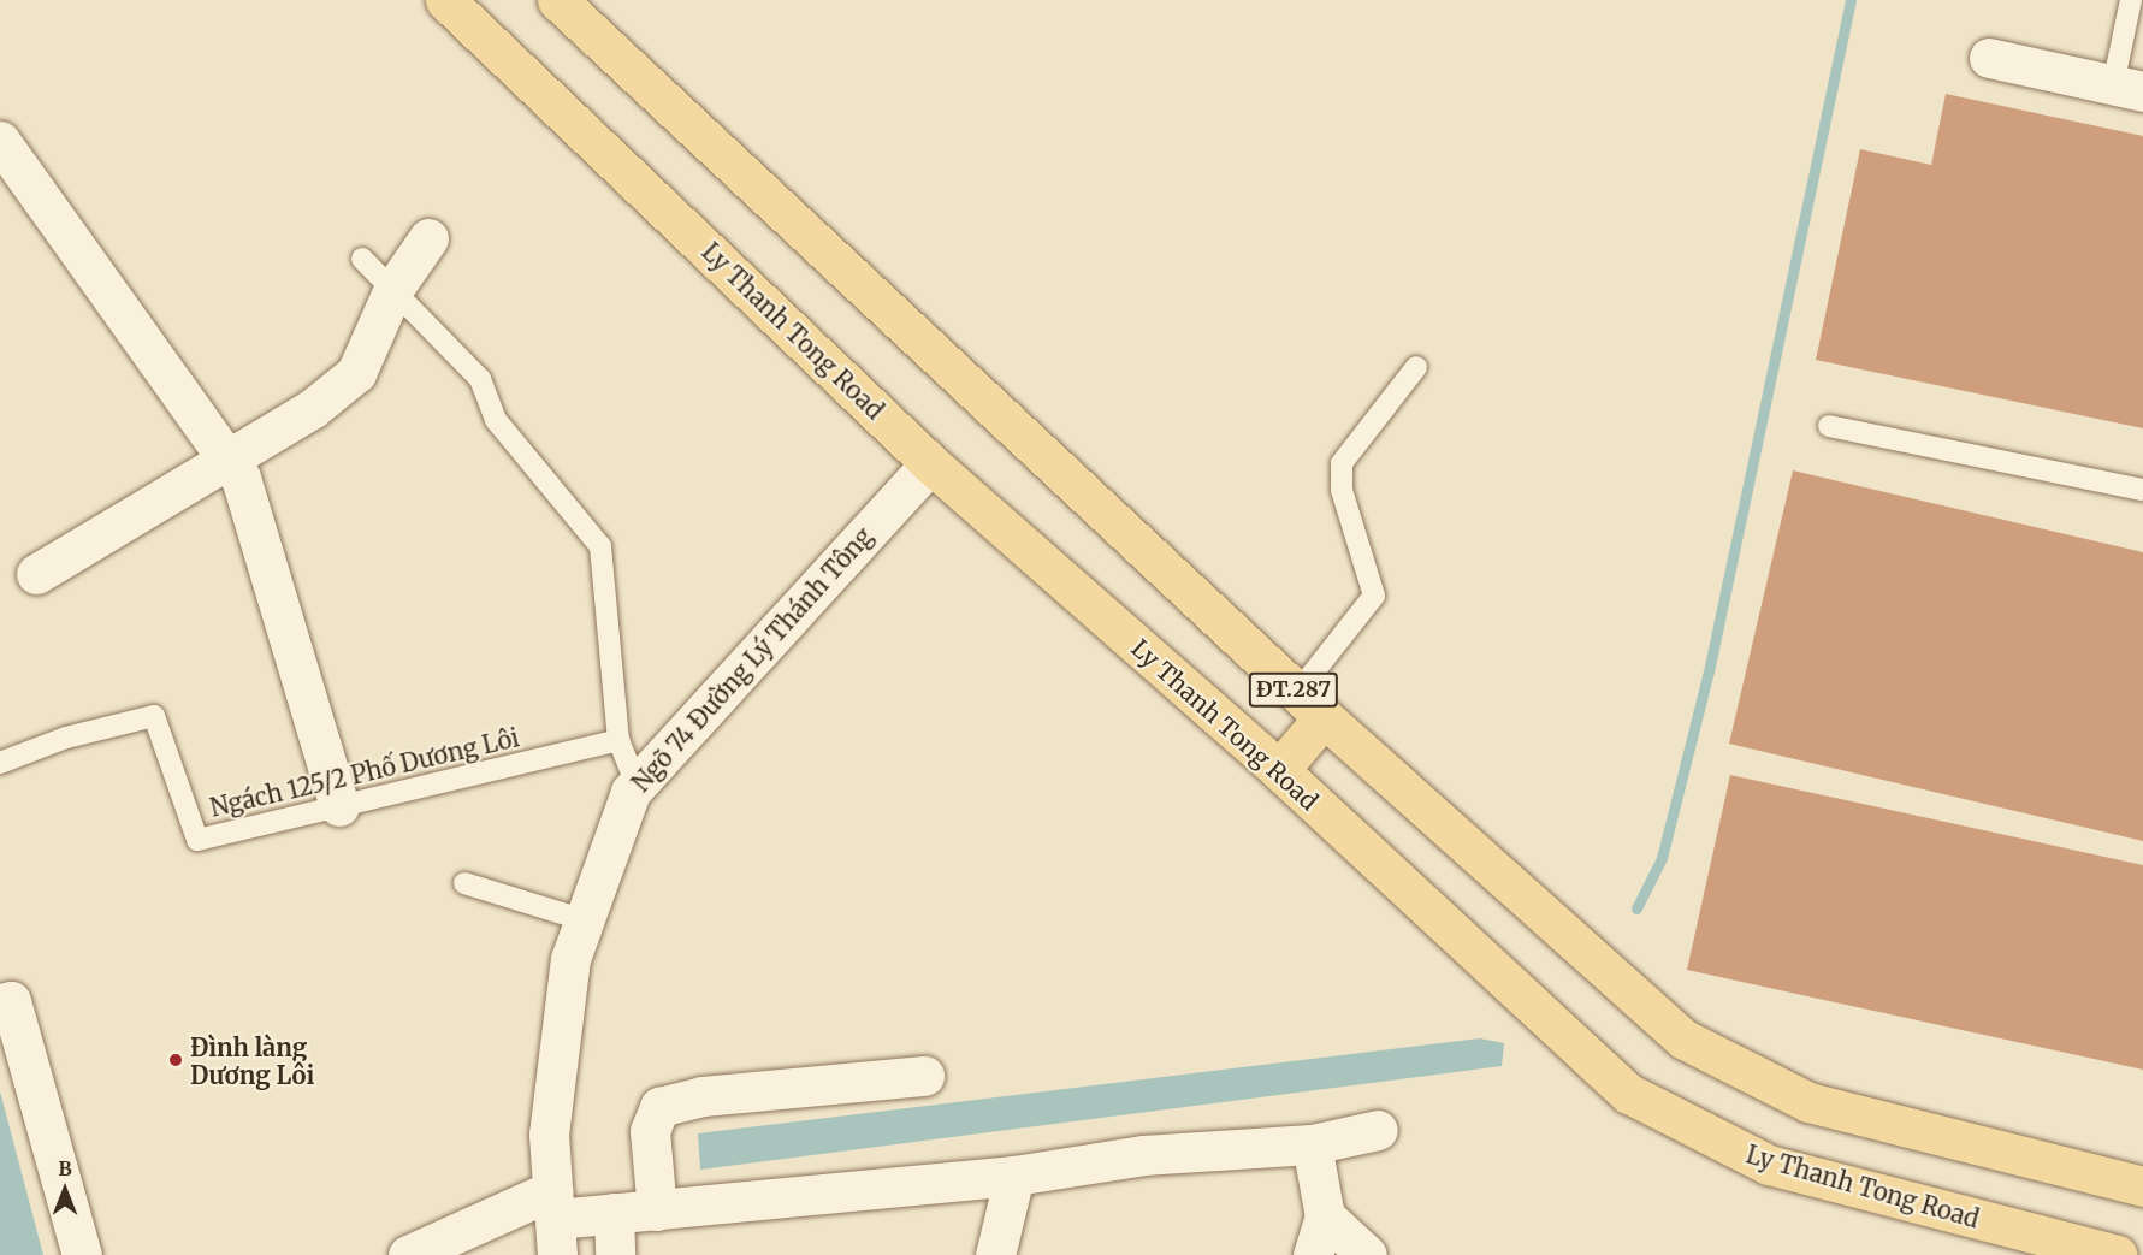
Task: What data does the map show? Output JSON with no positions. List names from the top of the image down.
{
  "streets": {
    "main road": ["Ly Thanh Tong Road", "ĐT.287"],
    "street": ["Ngõ 74 Đường Lý Thánh Tông"],
    "lane": ["Ngách 125/2 Phố Dương Lôi"]
  },
  "crossings": [
    ["Ly Thanh Tong Road", "Ngõ 74 Đường Lý Thánh Tông"]
  ],
  "places": ["Đình làng Dương Lôi"],
  "north": "top"
}
